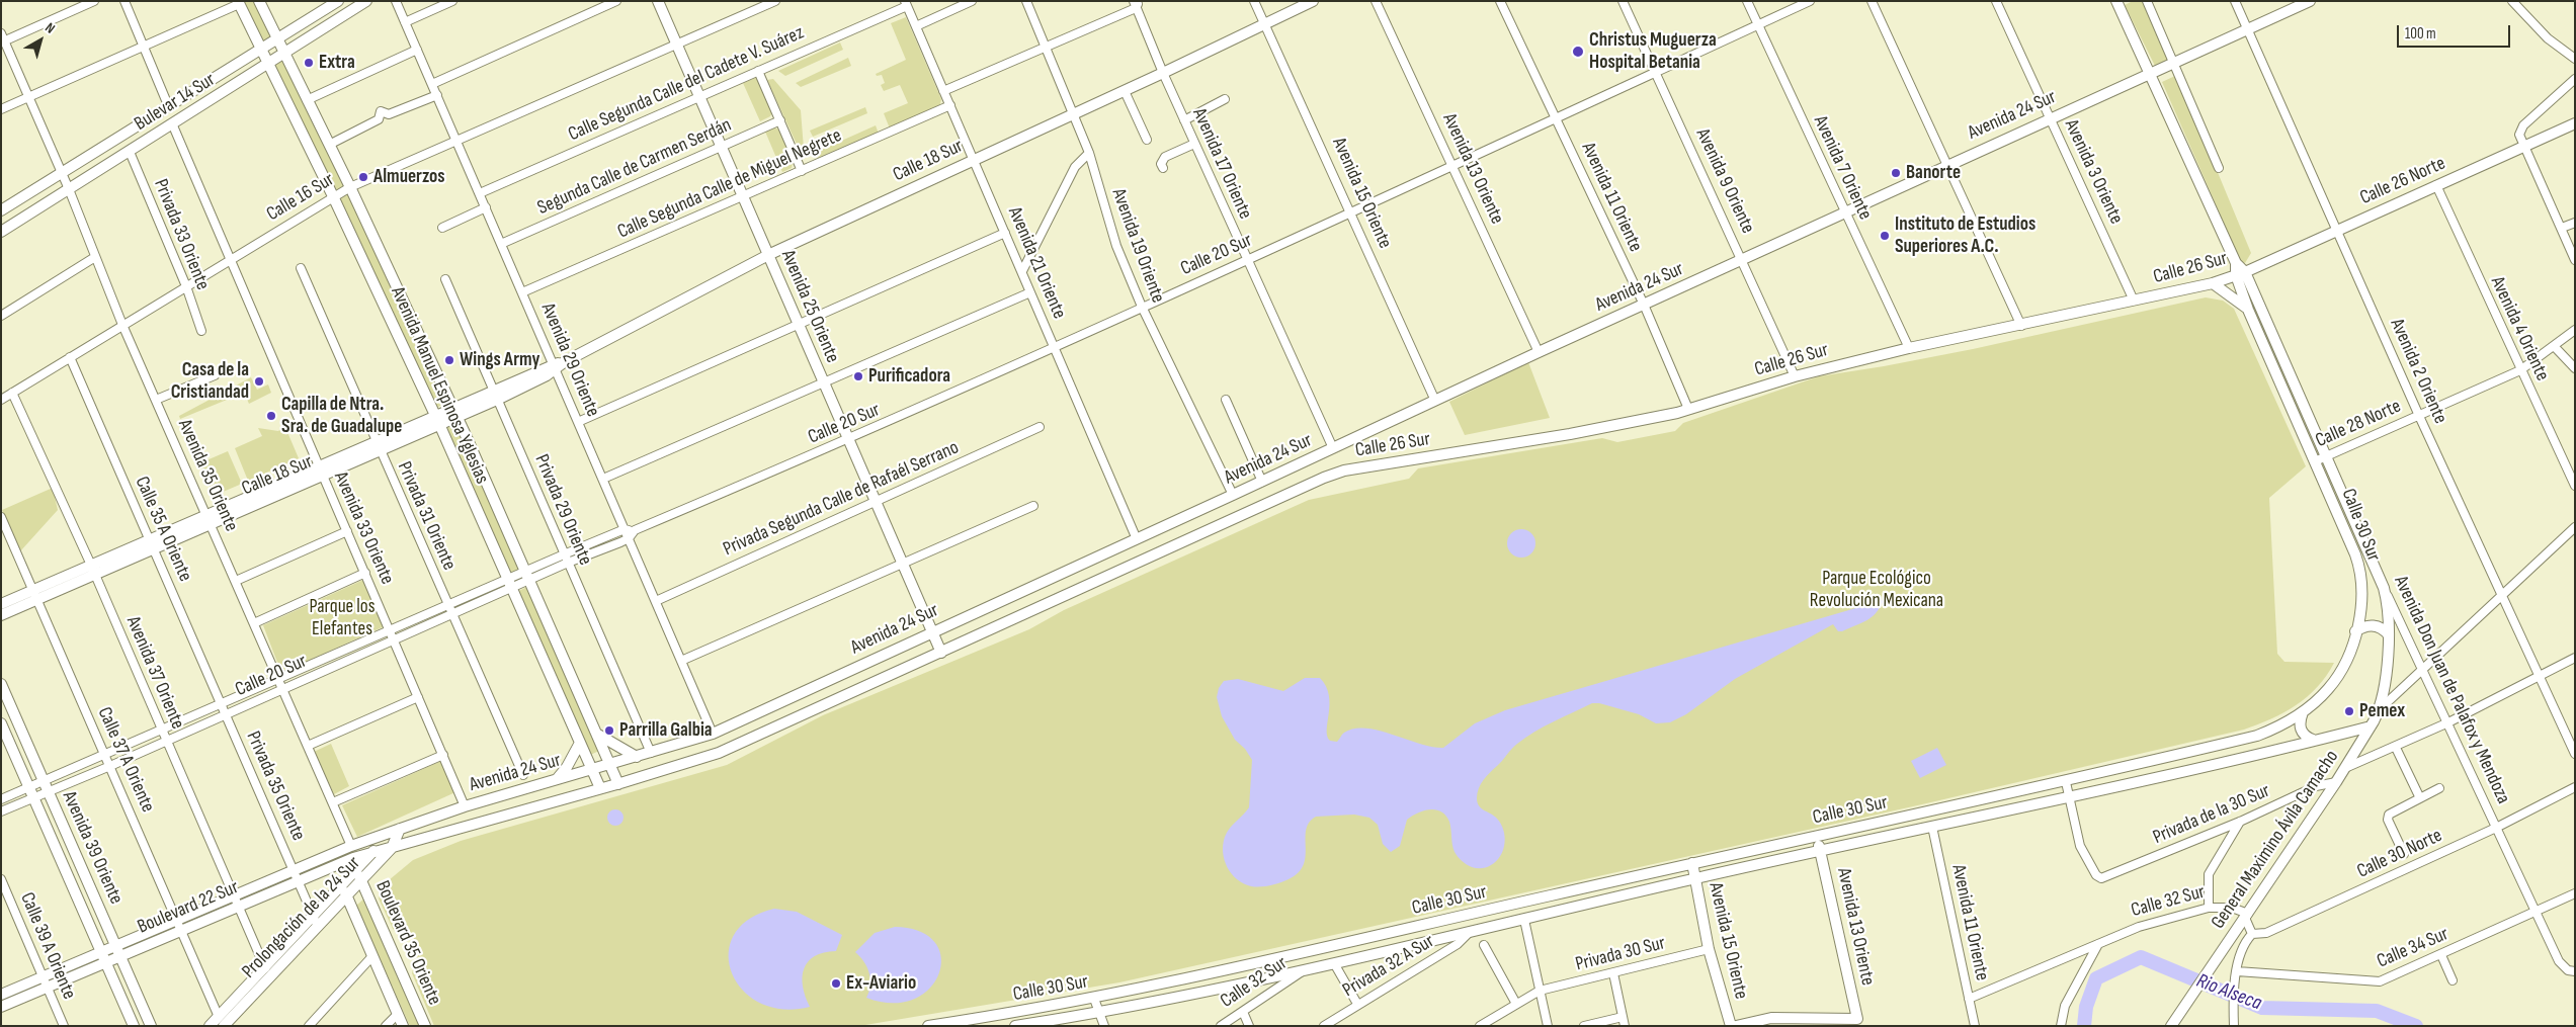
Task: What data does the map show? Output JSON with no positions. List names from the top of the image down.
{
  "streets": {
    "main road": [
      "Bulevar 14 Sur",
      "Avenida 24 Sur",
      "Calle 18 Sur",
      "Avenida 13 Oriente",
      "Calle 26 Norte",
      "Avenida 15 Oriente",
      "Calle 26 Sur",
      "Avenida 25 Oriente",
      "Avenida Manuel Espinosa Yglesias",
      "Calle 30 Sur",
      "Avenida Don Juan de Palafox y Mendoza",
      "General Maximino Ávila Camacho",
      "Avenida 39 Oriente",
      "Boulevard 22 Sur",
      "Prolongación de la 24 Sur",
      "Boulevard 35 Oriente"
    ],
    "street": [
      "Calle Segunda Calle del Cadete V. Suárez",
      "Avenida 17 Oriente",
      "Segunda Calle de Carmen Serdán",
      "Avenida 7 Oriente",
      "Avenida 3 Oriente",
      "Avenida 9 Oriente",
      "Calle Segunda Calle de Miguel Negrete",
      "Calle 16 Sur",
      "Avenida 11 Oriente",
      "Privada 33 Oriente",
      "Avenida 19 Oriente",
      "Calle 20 Sur",
      "Avenida 21 Oriente",
      "Avenida 4 Oriente",
      "Avenida 29 Oriente",
      "Avenida 2 Oriente",
      "Calle 28 Norte",
      "Avenida 35 Oriente",
      "Privada Segunda Calle de Rafaél Serrano",
      "Privada 29 Oriente",
      "Privada 31 Oriente",
      "Avenida 33 Oriente",
      "Calle 35 A Oriente",
      "Avenida 37 Oriente",
      "Calle 37 A Oriente",
      "Privada 35 Oriente",
      "Privada de la 30 Sur",
      "Calle 30 Norte",
      "Calle 32 Sur",
      "Calle 39 A Oriente",
      "Calle 34 Sur",
      "Privada 30 Sur",
      "Privada 32 A Sur"
    ]
  },
  "crossings": [
    ["Calle Segunda Calle del Cadete V. Suárez", "Avenida 21 Oriente"],
    ["Calle Segunda Calle del Cadete V. Suárez", "Avenida 25 Oriente"],
    ["Calle Segunda Calle del Cadete V. Suárez", "Avenida 29 Oriente"],
    ["Bulevar 14 Sur", "Privada 33 Oriente"],
    ["Bulevar 14 Sur", "Avenida Manuel Espinosa Yglesias"],
    ["Bulevar 14 Sur", "Avenida 35 Oriente"],
    ["Bulevar 14 Sur", "Avenida 33 Oriente"],
    ["Avenida 24 Sur", "Avenida 17 Oriente"],
    ["Avenida 24 Sur", "Avenida 7 Oriente"],
    ["Avenida 24 Sur", "Avenida 13 Oriente"],
    ["Avenida 24 Sur", "Avenida 3 Oriente"],
    ["Avenida 24 Sur", "Avenida 9 Oriente"],
    ["Avenida 24 Sur", "Avenida 15 Oriente"],
    ["Avenida 24 Sur", "Avenida 11 Oriente"],
    ["Avenida 24 Sur", "Avenida 19 Oriente"],
    ["Avenida 24 Sur", "Avenida 21 Oriente"],
    ["Avenida 24 Sur", "Calle 26 Sur"],
    ["Avenida 24 Sur", "Avenida 25 Oriente"],
    ["Avenida 24 Sur", "Avenida 29 Oriente"],
    ["Avenida 24 Sur", "Avenida 2 Oriente"],
    ["Avenida 24 Sur", "Avenida Manuel Espinosa Yglesias"],
    ["Avenida 24 Sur", "Privada 29 Oriente"],
    ["Avenida 24 Sur", "Avenida 33 Oriente"],
    ["Avenida 24 Sur", "Avenida Don Juan de Palafox y Mendoza"],
    ["Avenida 24 Sur", "Boulevard 22 Sur"],
    ["Avenida 24 Sur", "Prolongación de la 24 Sur"],
    ["Calle 18 Sur", "Avenida 17 Oriente"],
    ["Calle 18 Sur", "Avenida 15 Oriente"],
    ["Calle 18 Sur", "Avenida 19 Oriente"],
    ["Calle 18 Sur", "Avenida 21 Oriente"],
    ["Calle 18 Sur", "Avenida 25 Oriente"],
    ["Calle 18 Sur", "Avenida 29 Oriente"],
    ["Calle 18 Sur", "Avenida Manuel Espinosa Yglesias"],
    ["Calle 18 Sur", "Avenida 35 Oriente"],
    ["Calle 18 Sur", "Privada 29 Oriente"],
    ["Calle 18 Sur", "Privada 31 Oriente"],
    ["Calle 18 Sur", "Avenida 33 Oriente"],
    ["Calle 18 Sur", "Calle 35 A Oriente"],
    ["Calle 18 Sur", "Avenida 37 Oriente"],
    ["Calle 18 Sur", "Calle 37 A Oriente"],
    ["Avenida 17 Oriente", "Calle 20 Sur"],
    ["Segunda Calle de Carmen Serdán", "Avenida 25 Oriente"],
    ["Segunda Calle de Carmen Serdán", "Avenida 29 Oriente"],
    ["Avenida 7 Oriente", "Calle 20 Sur"],
    ["Avenida 7 Oriente", "Calle 26 Sur"],
    ["Avenida 13 Oriente", "Calle 20 Sur"],
    ["Avenida 13 Oriente", "Calle 30 Sur"],
    ["Avenida 3 Oriente", "Calle 26 Sur"],
    ["Avenida 9 Oriente", "Calle 20 Sur"],
    ["Avenida 9 Oriente", "Calle 26 Sur"],
    ["Calle 26 Norte", "Calle 26 Sur"],
    ["Calle 26 Norte", "Avenida 4 Oriente"],
    ["Calle 26 Norte", "Avenida 2 Oriente"],
    ["Calle 26 Norte", "Calle 30 Sur"],
    ["Calle 26 Norte", "Avenida Don Juan de Palafox y Mendoza"],
    ["Calle Segunda Calle de Miguel Negrete", "Avenida 21 Oriente"],
    ["Calle Segunda Calle de Miguel Negrete", "Avenida 25 Oriente"],
    ["Calle Segunda Calle de Miguel Negrete", "Avenida 29 Oriente"],
    ["Avenida 15 Oriente", "Calle 20 Sur"],
    ["Avenida 15 Oriente", "Calle 30 Sur"],
    ["Avenida 15 Oriente", "Privada 30 Sur"],
    ["Calle 16 Sur", "Privada 33 Oriente"],
    ["Calle 16 Sur", "Avenida 25 Oriente"],
    ["Calle 16 Sur", "Avenida 29 Oriente"],
    ["Calle 16 Sur", "Avenida Manuel Espinosa Yglesias"],
    ["Calle 16 Sur", "Avenida 35 Oriente"],
    ["Calle 16 Sur", "Avenida 33 Oriente"],
    ["Calle 16 Sur", "Calle 35 A Oriente"],
    ["Calle 16 Sur", "Avenida 37 Oriente"],
    ["Avenida 11 Oriente", "Calle 20 Sur"],
    ["Avenida 11 Oriente", "Calle 26 Sur"],
    ["Avenida 11 Oriente", "Calle 30 Sur"],
    ["Avenida 11 Oriente", "Calle 32 Sur"],
    ["Avenida 19 Oriente", "Calle 20 Sur"],
    ["Calle 20 Sur", "Avenida 21 Oriente"],
    ["Calle 20 Sur", "Avenida 25 Oriente"],
    ["Calle 20 Sur", "Avenida 29 Oriente"],
    ["Calle 20 Sur", "Avenida Manuel Espinosa Yglesias"],
    ["Calle 20 Sur", "Avenida 35 Oriente"],
    ["Calle 20 Sur", "Privada 29 Oriente"],
    ["Calle 20 Sur", "Privada 31 Oriente"],
    ["Calle 20 Sur", "Avenida 33 Oriente"],
    ["Calle 20 Sur", "Calle 35 A Oriente"],
    ["Calle 20 Sur", "Avenida 37 Oriente"],
    ["Calle 20 Sur", "Calle 37 A Oriente"],
    ["Calle 20 Sur", "Privada 35 Oriente"],
    ["Calle 20 Sur", "Avenida 39 Oriente"],
    ["Calle 26 Sur", "Calle 30 Sur"],
    ["Calle 26 Sur", "Avenida Don Juan de Palafox y Mendoza"],
    ["Avenida 25 Oriente", "Privada Segunda Calle de Rafaél Serrano"],
    ["Avenida 4 Oriente", "Calle 28 Norte"],
    ["Avenida 29 Oriente", "Privada Segunda Calle de Rafaél Serrano"],
    ["Avenida 2 Oriente", "Calle 28 Norte"],
    ["Calle 28 Norte", "Calle 30 Sur"],
    ["Calle 28 Norte", "Avenida Don Juan de Palafox y Mendoza"],
    ["Avenida 35 Oriente", "Boulevard 22 Sur"],
    ["Avenida 35 Oriente", "Boulevard 35 Oriente"],
    ["Calle 30 Sur", "Avenida Don Juan de Palafox y Mendoza"],
    ["Calle 30 Sur", "Privada de la 30 Sur"],
    ["Calle 30 Sur", "General Maximino Ávila Camacho"],
    ["Calle 30 Sur", "Calle 32 Sur"],
    ["Calle 30 Sur", "Privada 32 A Sur"],
    ["Calle 35 A Oriente", "Privada 35 Oriente"],
    ["Avenida 37 Oriente", "Boulevard 22 Sur"],
    ["Avenida 37 Oriente", "Prolongación de la 24 Sur"],
    ["Avenida Don Juan de Palafox y Mendoza", "Calle 30 Norte"],
    ["Avenida Don Juan de Palafox y Mendoza", "Calle 34 Sur"],
    ["Calle 37 A Oriente", "Boulevard 22 Sur"],
    ["Calle 37 A Oriente", "Prolongación de la 24 Sur"],
    ["Privada 35 Oriente", "Boulevard 22 Sur"],
    ["Privada de la 30 Sur", "General Maximino Ávila Camacho"],
    ["General Maximino Ávila Camacho", "Calle 32 Sur"],
    ["Avenida 39 Oriente", "Boulevard 22 Sur"],
    ["Boulevard 22 Sur", "Prolongación de la 24 Sur"],
    ["Boulevard 22 Sur", "Boulevard 35 Oriente"],
    ["Boulevard 22 Sur", "Calle 39 A Oriente"],
    ["Prolongación de la 24 Sur", "Boulevard 35 Oriente"]
  ],
  "water": ["Rio Alseca"],
  "parks": ["Parque Ecológico Revolución Mexicana", "Parque los Elefantes"],
  "places": [
    "Christus Muguerza Hospital Betania",
    "Extra",
    "Banorte",
    "Almuerzos",
    "Instituto de Estudios Superiores A.C.",
    "Wings Army",
    "Purificadora",
    "Casa de la Cristiandad",
    "Capilla de Ntra. Sra. de Guadalupe",
    "Pemex",
    "Parrilla Galbia",
    "Ex-Aviario"
  ],
  "scale_bar": "100 m",
  "north": "top right"
}
